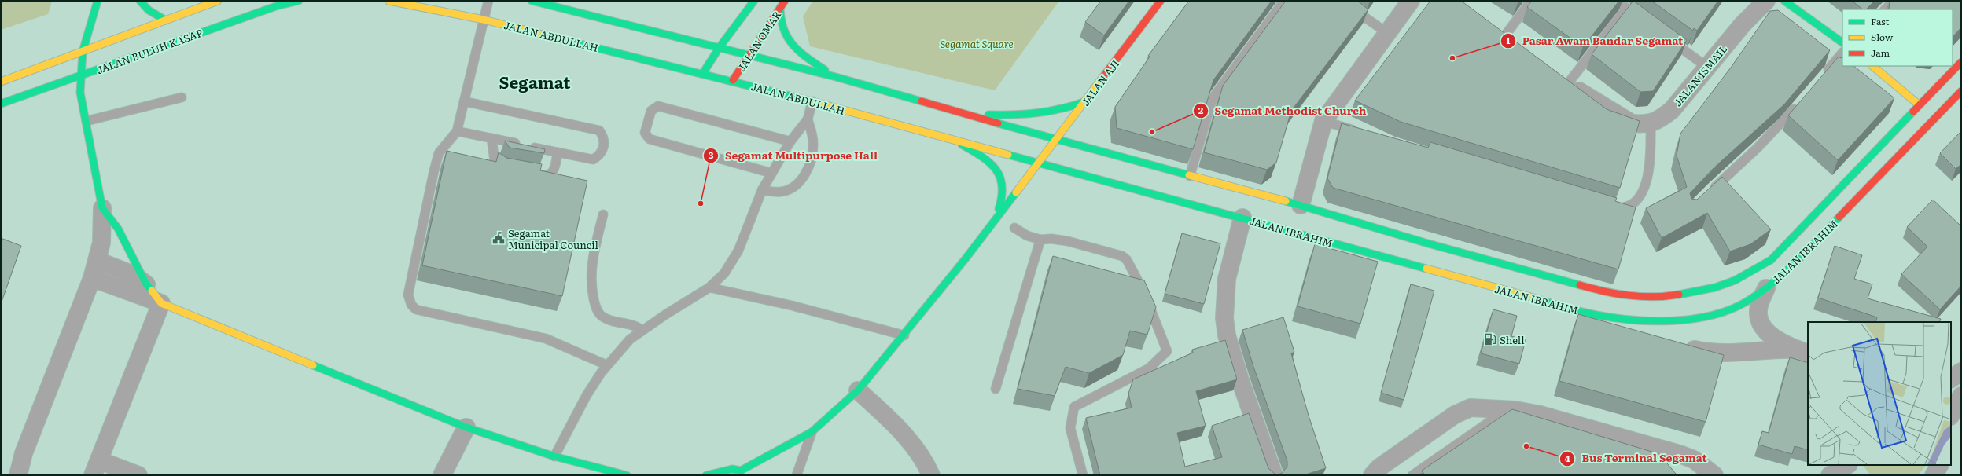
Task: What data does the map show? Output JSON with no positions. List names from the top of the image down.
{
  "streets": {
    "main road": [
      "JALAN ABDULLAH",
      "JALAN OMAR",
      "JALAN BULUH KASAP",
      "JALAN AJI",
      "JALAN IBRAHIM"
    ],
    "street": ["JALAN ISMAIL"]
  },
  "crossings": [
    ["JALAN ABDULLAH", "JALAN OMAR"],
    ["JALAN ABDULLAH", "JALAN AJI"],
    ["JALAN ABDULLAH", "JALAN IBRAHIM"],
    ["JALAN AJI", "JALAN IBRAHIM"]
  ],
  "districts": ["Segamat"],
  "parks": ["Segamat Square"],
  "places": {
    "other": [
      "Pasar Awam Bandar Segamat",
      "Segamat Methodist Church",
      "Segamat Multipurpose Hall",
      "Bus Terminal Segamat"
    ],
    "public building": ["Segamat Municipal Council"],
    "fuel station": ["Shell"]
  },
  "legend": ["Fast", "Slow", "Jam"]
}
